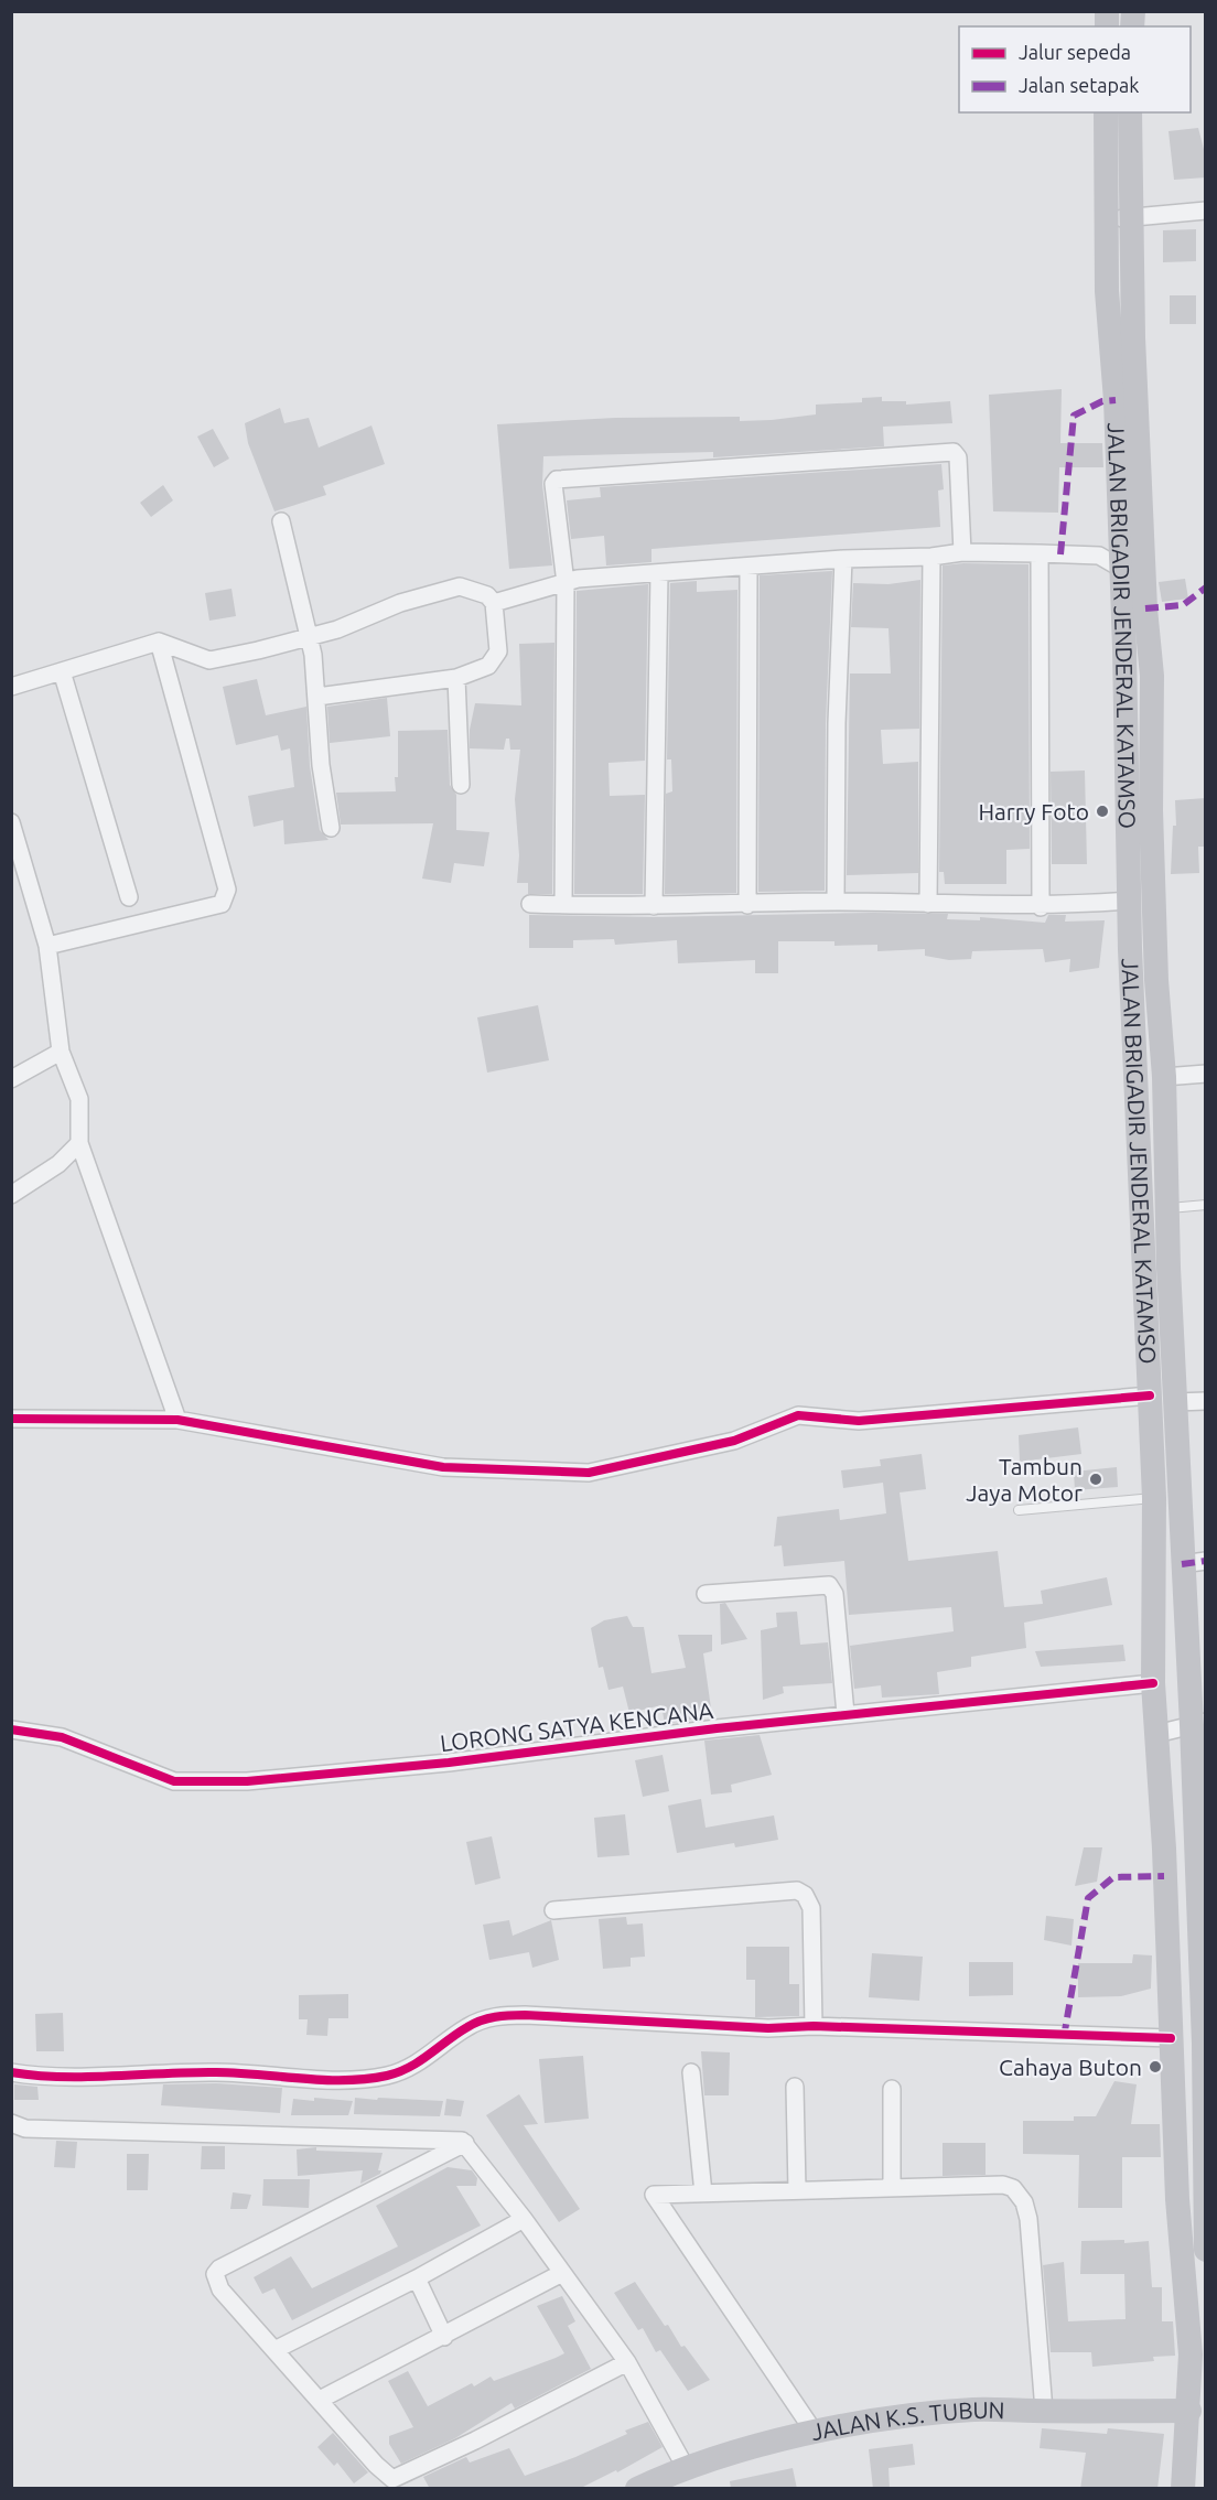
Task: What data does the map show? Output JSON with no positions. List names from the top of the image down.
{
  "streets": {
    "main road": ["JALAN BRIGADIR JENDERAL KATAMSO", "JALAN K.S. TUBUN"],
    "street": ["LORONG SATYA KENCANA"]
  },
  "crossings": [
    ["JALAN BRIGADIR JENDERAL KATAMSO", "LORONG SATYA KENCANA"],
    ["JALAN BRIGADIR JENDERAL KATAMSO", "JALAN K.S. TUBUN"]
  ],
  "places": ["Harry Foto", "Tambun Jaya Motor", "Cahaya Buton"],
  "legend": ["Jalur sepeda", "Jalan setapak"]
}
